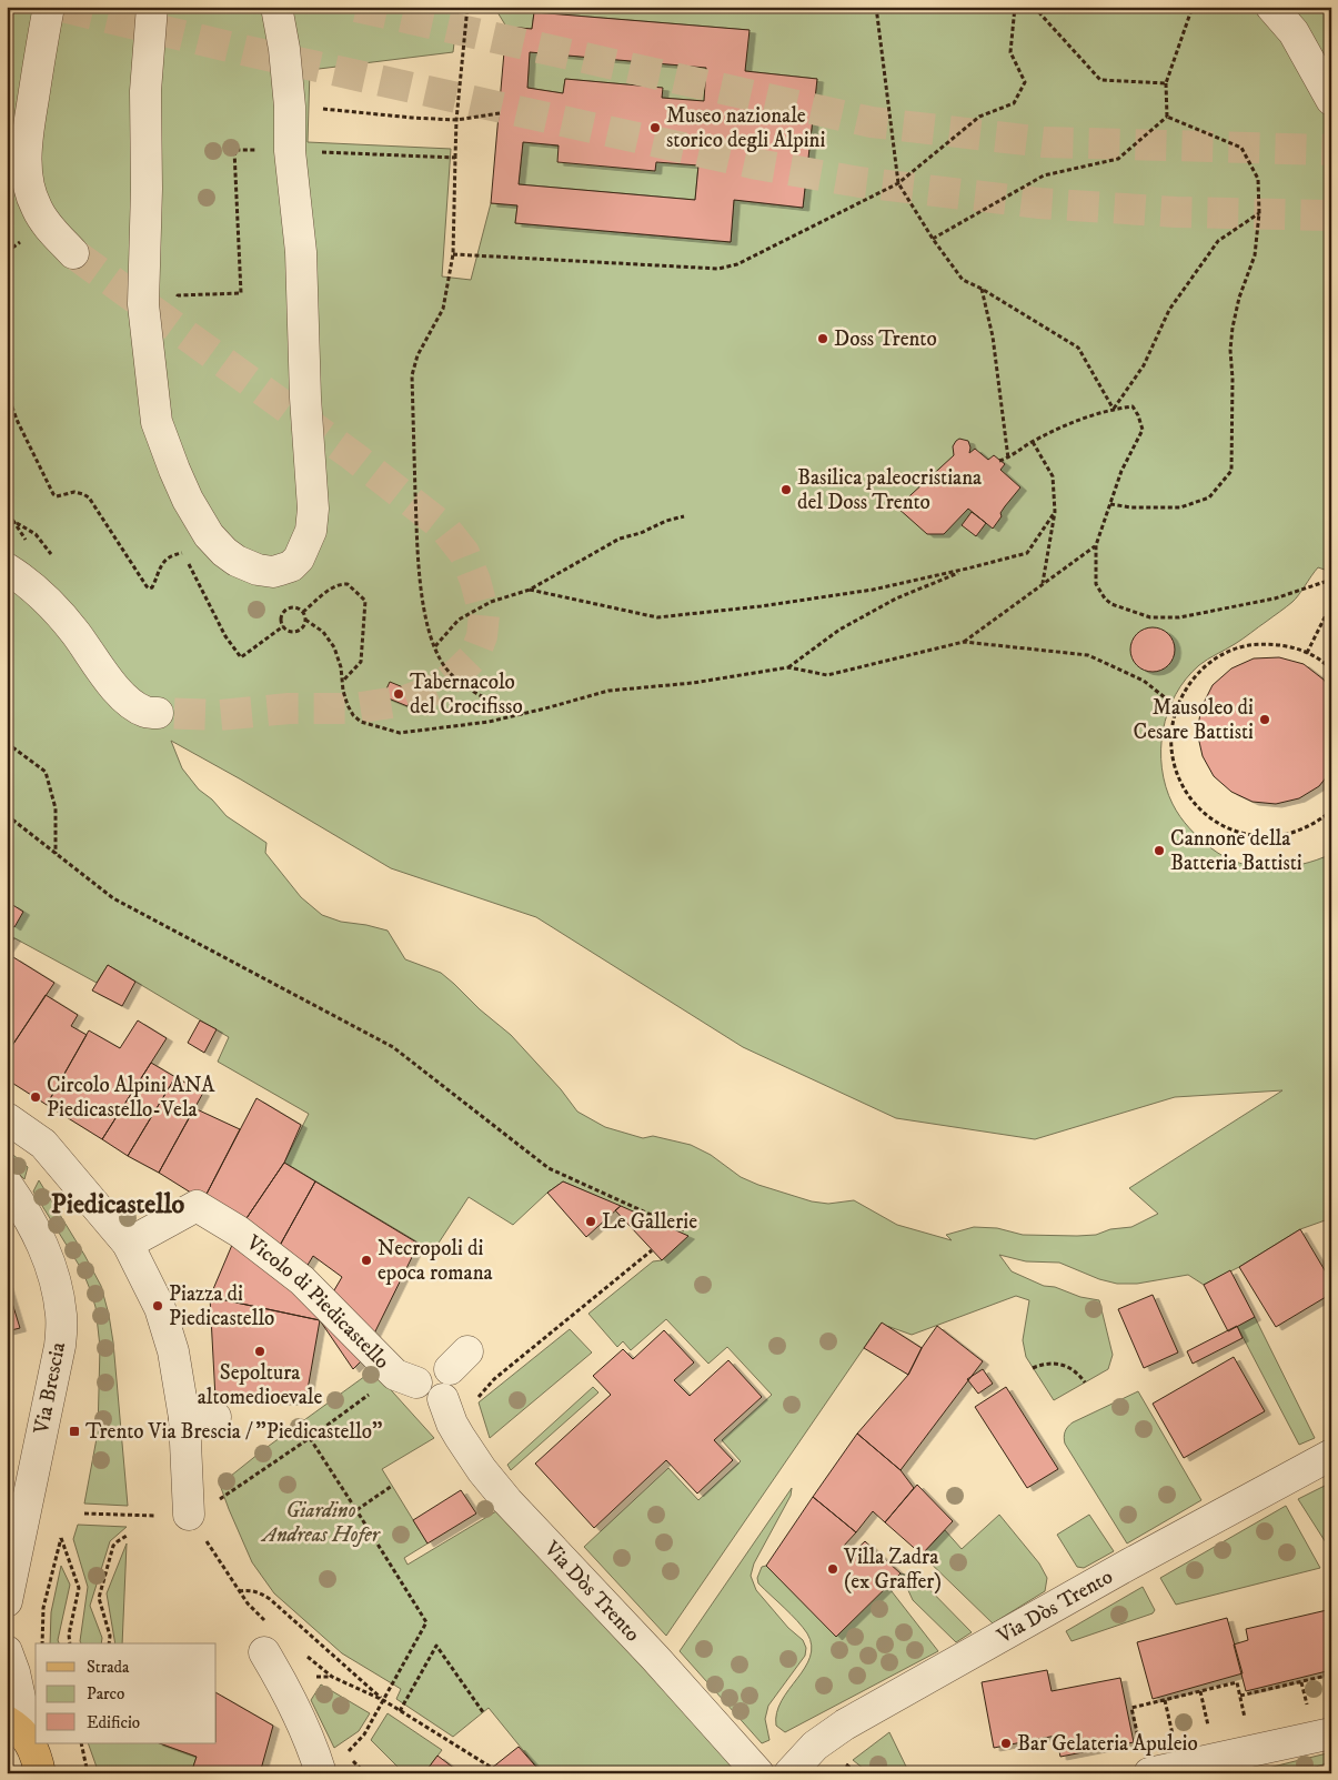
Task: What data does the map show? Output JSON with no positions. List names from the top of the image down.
{
  "streets": {
    "street": ["Vicolo di Piedicastello", "Via Brescia", "Via Dòs Trento"]
  },
  "districts": ["Piedicastello"],
  "parks": ["Giardino Andreas Hofer"],
  "places": {
    "other": [
      "Museo nazionale storico degli Alpini",
      "Doss Trento",
      "Basilica paleocristiana del Doss Trento",
      "Tabernacolo del Crocifisso",
      "Mausoleo di Cesare Battisti",
      "Cannone della Batteria Battisti",
      "Circolo Alpini ANA Piedicastello-Vela",
      "Le Gallerie",
      "Necropoli di epoca romana",
      "Piazza di Piedicastello",
      "Sepoltura altomedioevale",
      "Villa Zadra (ex Graffer)",
      "Bar Gelateria Apuleio"
    ],
    "transit": ["Trento Via Brescia / \"Piedicastello\""]
  },
  "legend": ["Strada", "Parco", "Edificio"]
}
